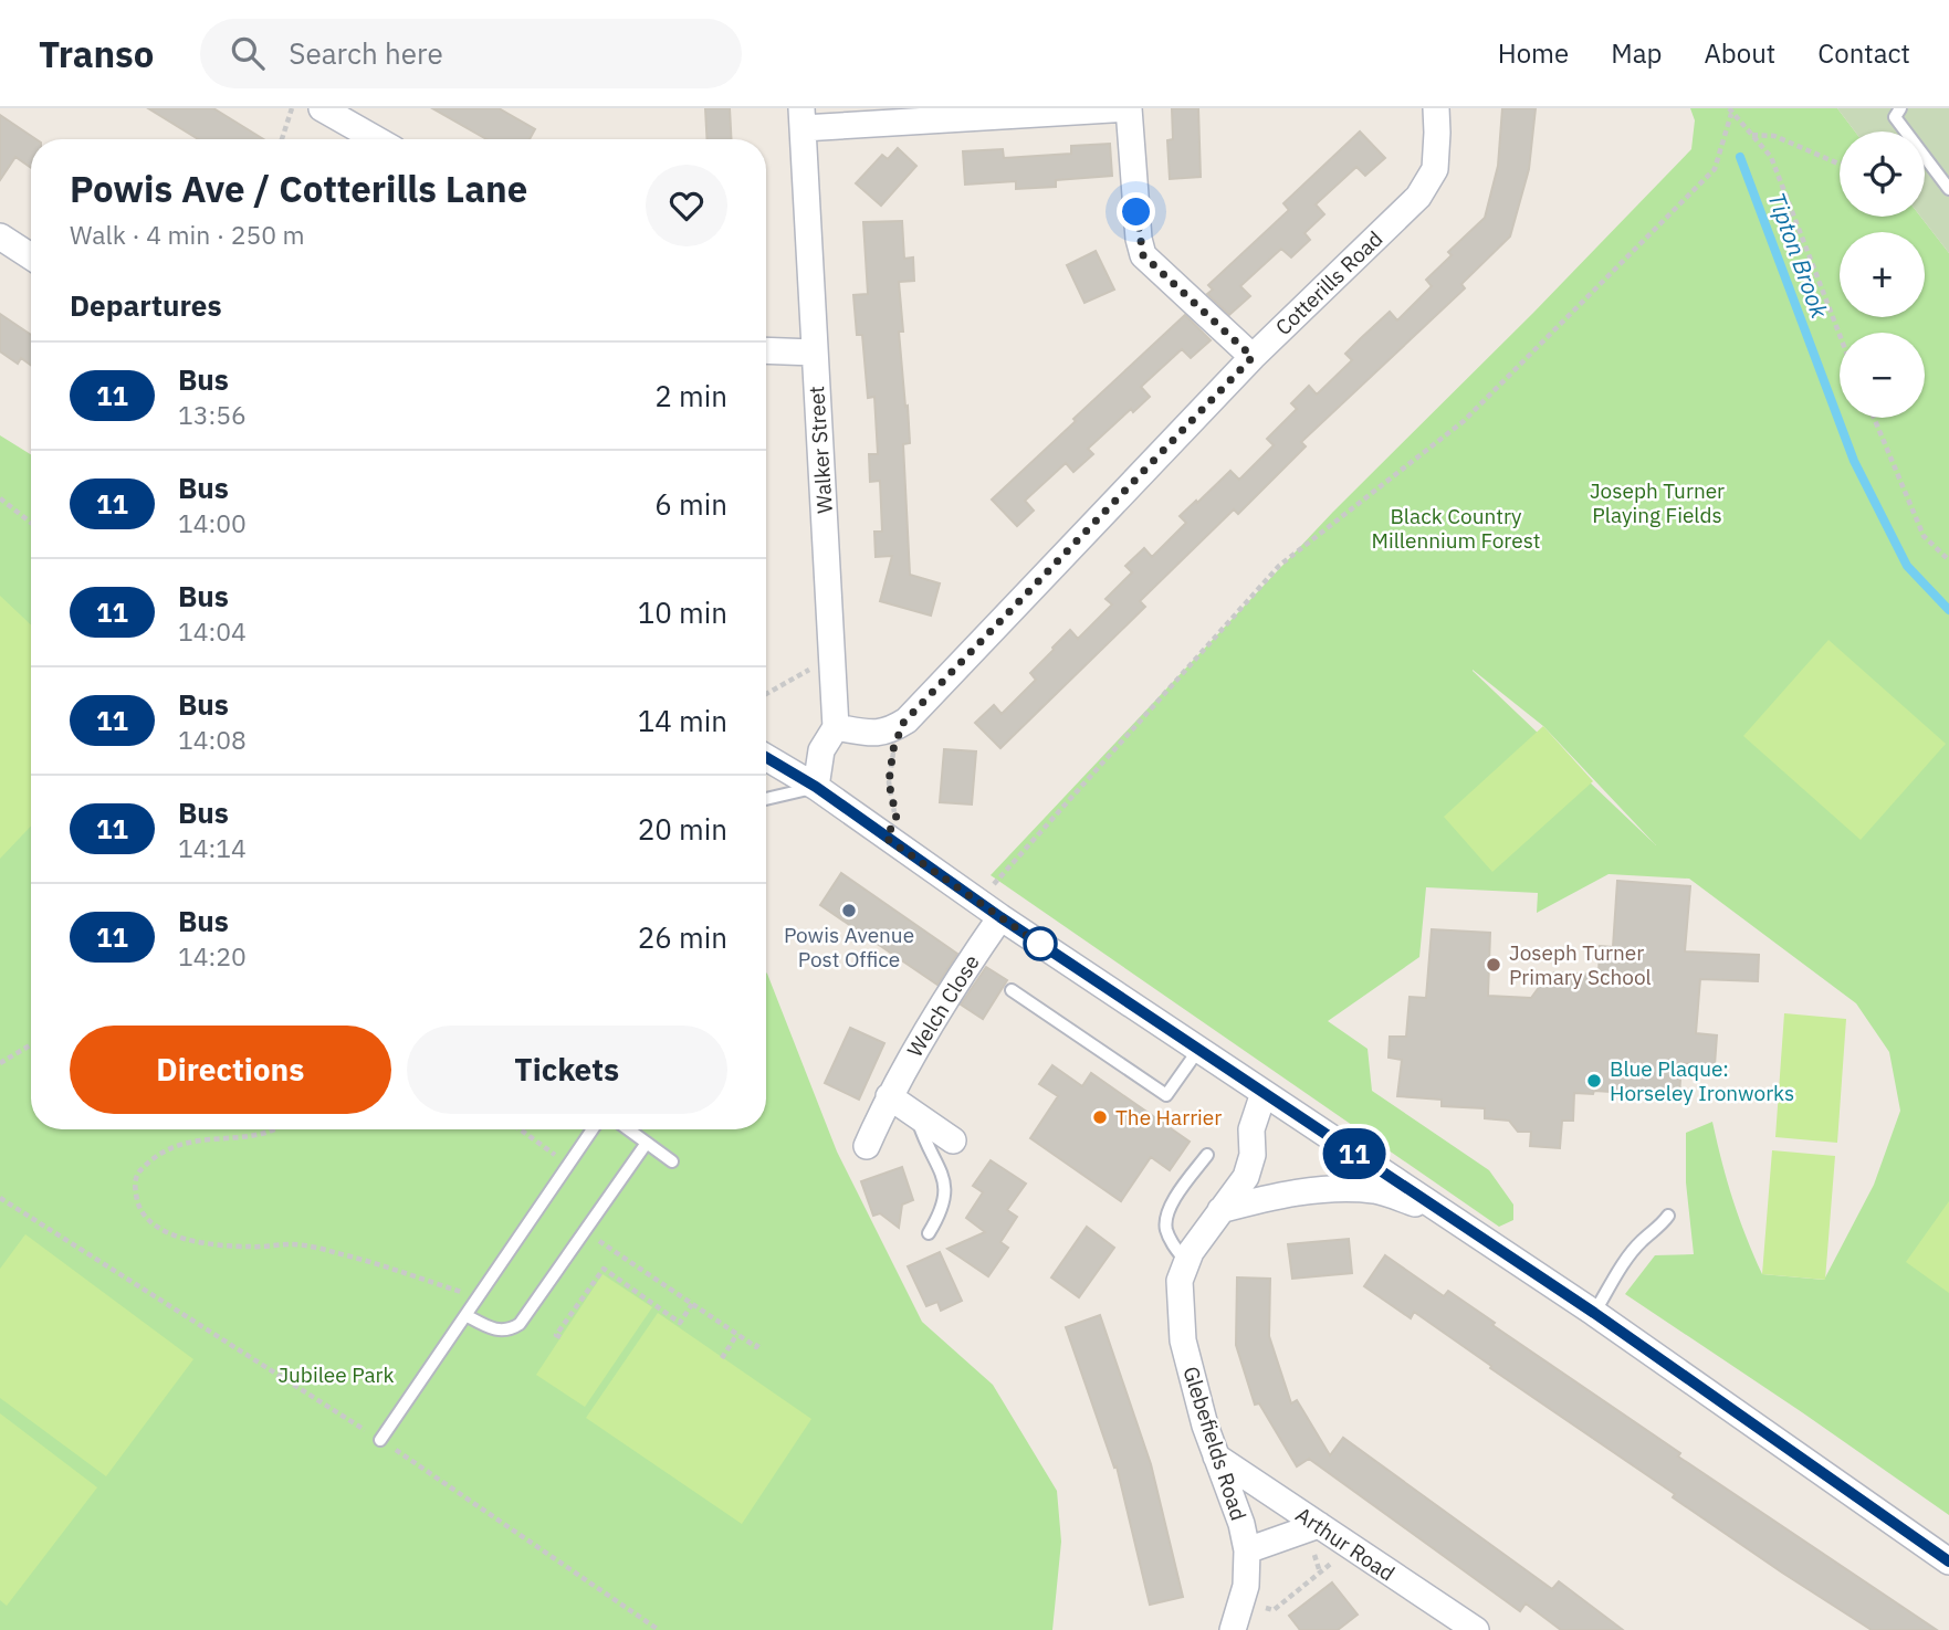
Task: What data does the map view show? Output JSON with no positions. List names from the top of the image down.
{
  "streets": {
    "street": [
      "Cotterills Road",
      "Walker Street",
      "Welch Close",
      "Glebefields Road",
      "Arthur Road"
    ]
  },
  "crossings": [
    ["Glebefields Road", "Arthur Road"]
  ],
  "water": ["Tipton Brook"],
  "parks": ["Joseph Turner Playing Fields", "Black Country Millennium Forest", "Jubilee Park"],
  "places": [
    "Powis Avenue Post Office",
    "Joseph Turner Primary School",
    "Blue Plaque: Horseley Ironworks",
    "The Harrier"
  ],
  "lines": ["bus line 11"],
  "page": {
    "header": "Transo",
    "search": "Search here",
    "nav": [
      "Home",
      "Map",
      "About",
      "Contact"
    ],
    "on_map": "11",
    "map_buttons": ["+", "−"],
    "heading": [
      ["Powis Ave / Cotterills Lane", "Walk · 4 min · 250 m"],
      "Departures"
    ],
    "list": [
      {
        "mark": "11",
        "name": "Bus",
        "note": "13:56",
        "value": "2 min"
      },
      {
        "mark": "11",
        "name": "Bus",
        "note": "14:00",
        "value": "6 min"
      },
      {
        "mark": "11",
        "name": "Bus",
        "note": "14:04",
        "value": "10 min"
      },
      {
        "mark": "11",
        "name": "Bus",
        "note": "14:08",
        "value": "14 min"
      },
      {
        "mark": "11",
        "name": "Bus",
        "note": "14:14",
        "value": "20 min"
      },
      {
        "mark": "11",
        "name": "Bus",
        "note": "14:20",
        "value": "26 min"
      }
    ],
    "buttons": ["Directions", "Tickets"]
  }
}
